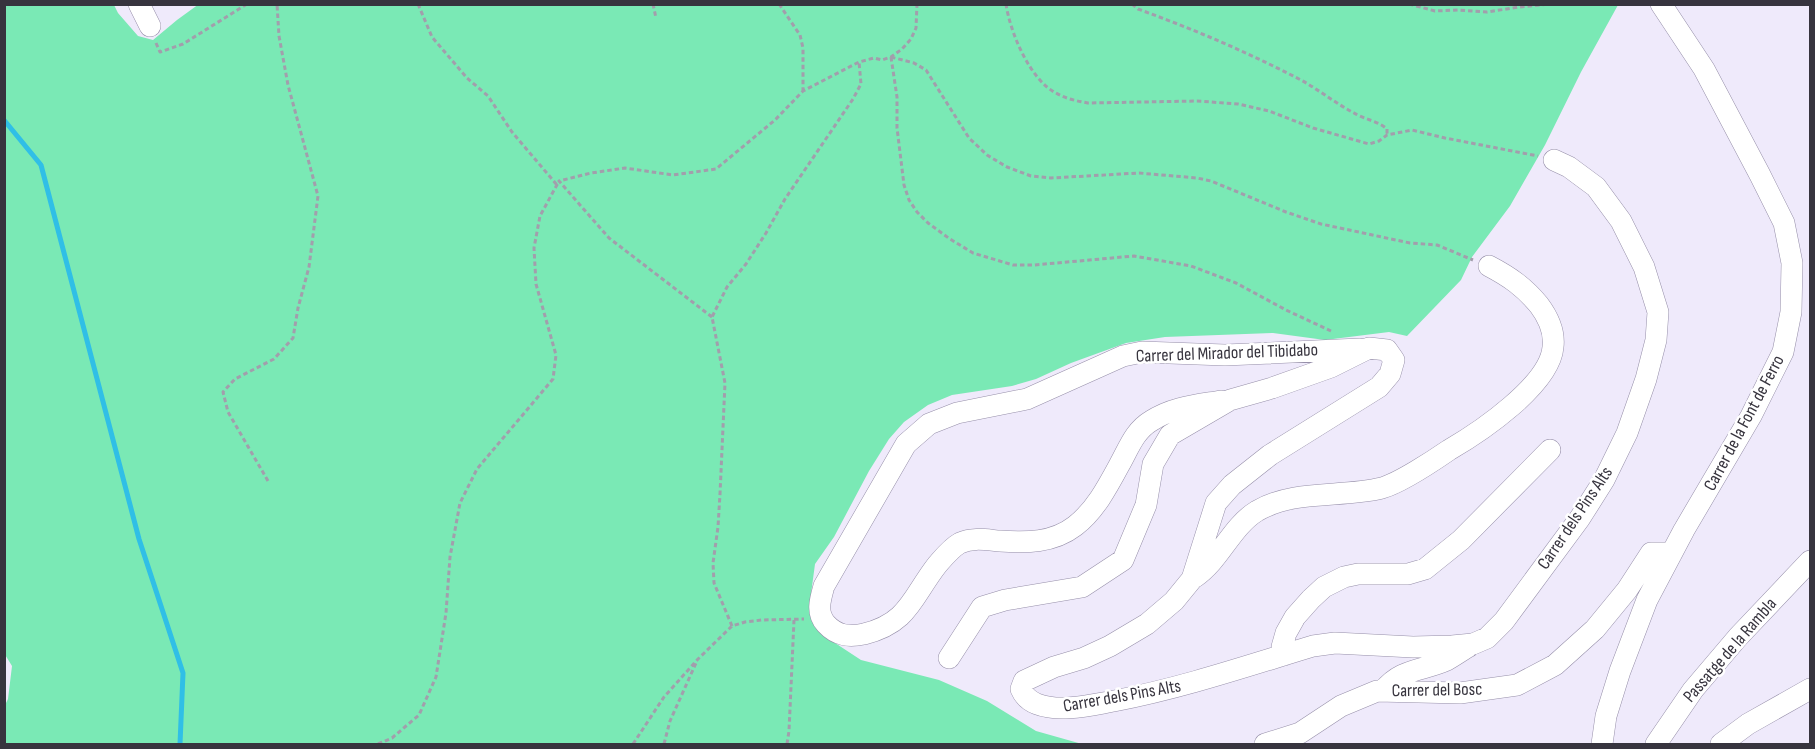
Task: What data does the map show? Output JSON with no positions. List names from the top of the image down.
{
  "streets": {
    "street": [
      "Carrer del Mirador del Tibidabo",
      "Carrer de la Font de Ferro",
      "Carrer dels Pins Alts",
      "Passatge de la Rambla",
      "Carrer del Bosc"
    ]
  },
  "crossings": [
    ["Carrer del Mirador del Tibidabo", "Carrer dels Pins Alts"],
    ["Carrer de la Font de Ferro", "Carrer del Bosc"]
  ]
}
